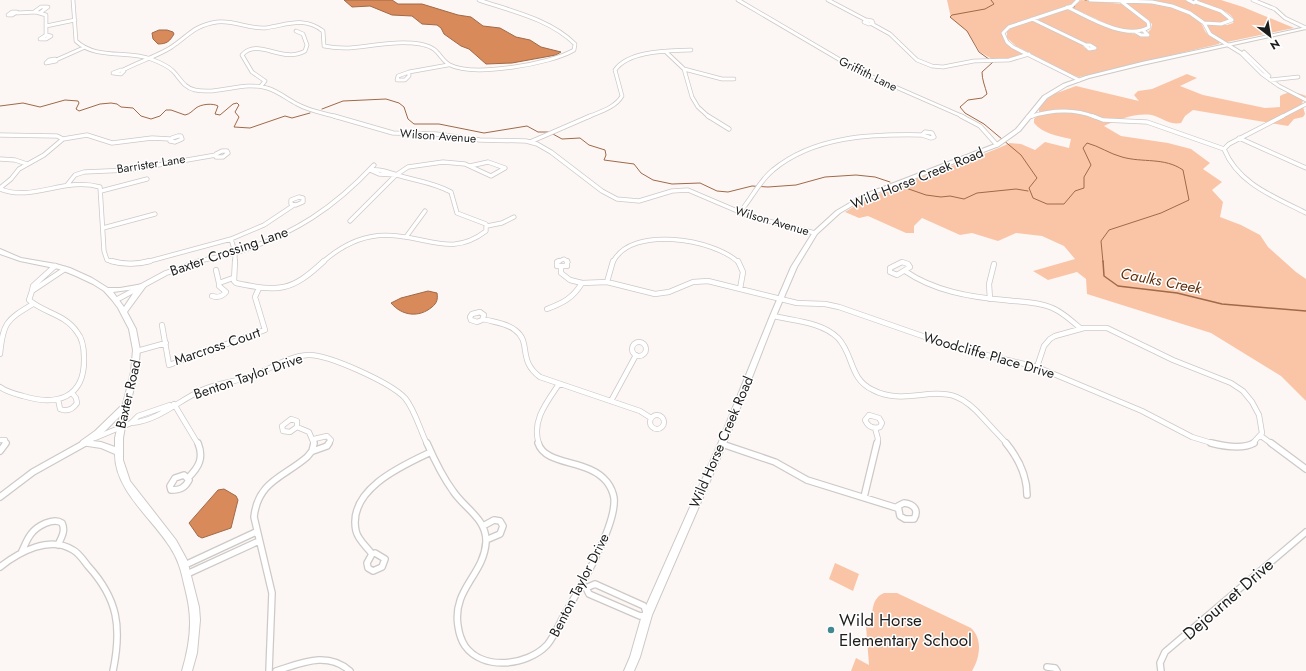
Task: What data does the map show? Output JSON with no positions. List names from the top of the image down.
{
  "streets": {
    "main road": ["Wild Horse Creek Road", "Baxter Road"],
    "street": [
      "Griffith Lane",
      "Wilson Avenue",
      "Barrister Lane",
      "Baxter Crossing Lane",
      "Marcross Court",
      "Woodcliffe Place Drive",
      "Benton Taylor Drive",
      "Dejournet Drive"
    ]
  },
  "crossings": [
    ["Griffith Lane", "Wild Horse Creek Road"],
    ["Wilson Avenue", "Wild Horse Creek Road"],
    ["Wild Horse Creek Road", "Woodcliffe Place Drive"],
    ["Baxter Crossing Lane", "Baxter Road"],
    ["Marcross Court", "Baxter Road"],
    ["Benton Taylor Drive", "Baxter Road"]
  ],
  "water": ["Caulks Creek"],
  "places": ["Wild Horse Elementary School"],
  "north": "bottom right"
}
